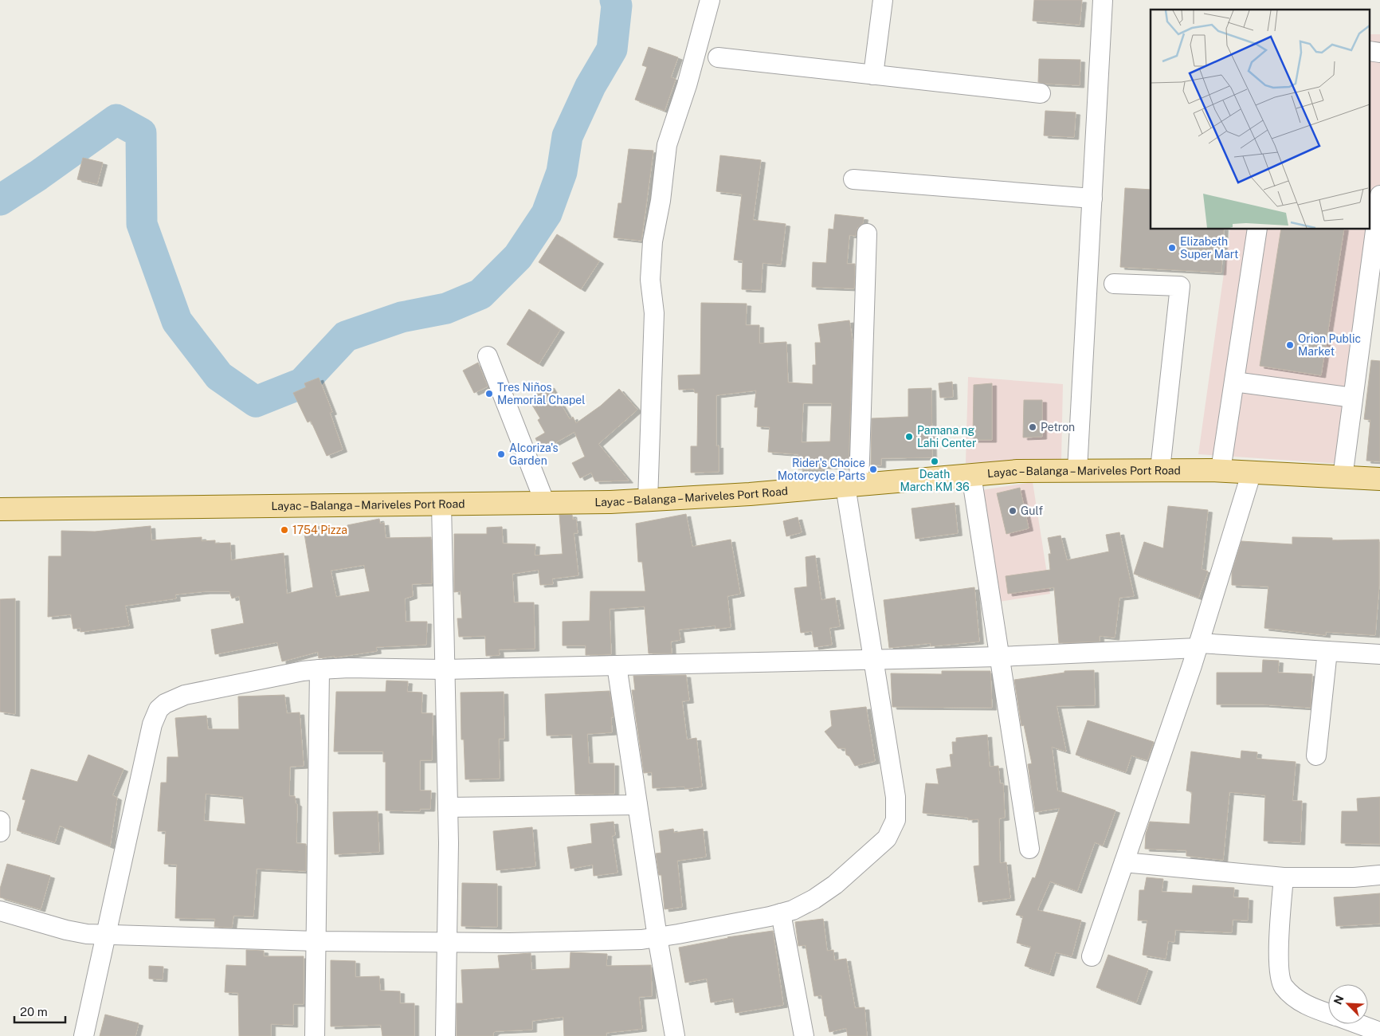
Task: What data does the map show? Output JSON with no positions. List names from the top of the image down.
{
  "streets": {
    "main road": ["Layac – Balanga – Mariveles Port Road"]
  },
  "places": [
    "Elizabeth Super Mart",
    "Orion Public Market",
    "Tres Niños Memorial Chapel",
    "Petron",
    "Pamana ng Lahi Center",
    "Alcoriza's Garden",
    "Death March KM 36",
    "Rider's Choice Motorcycle Parts",
    "Gulf",
    "1754 Pizza"
  ],
  "scale_bar": "20 m",
  "north": "top left"
}
